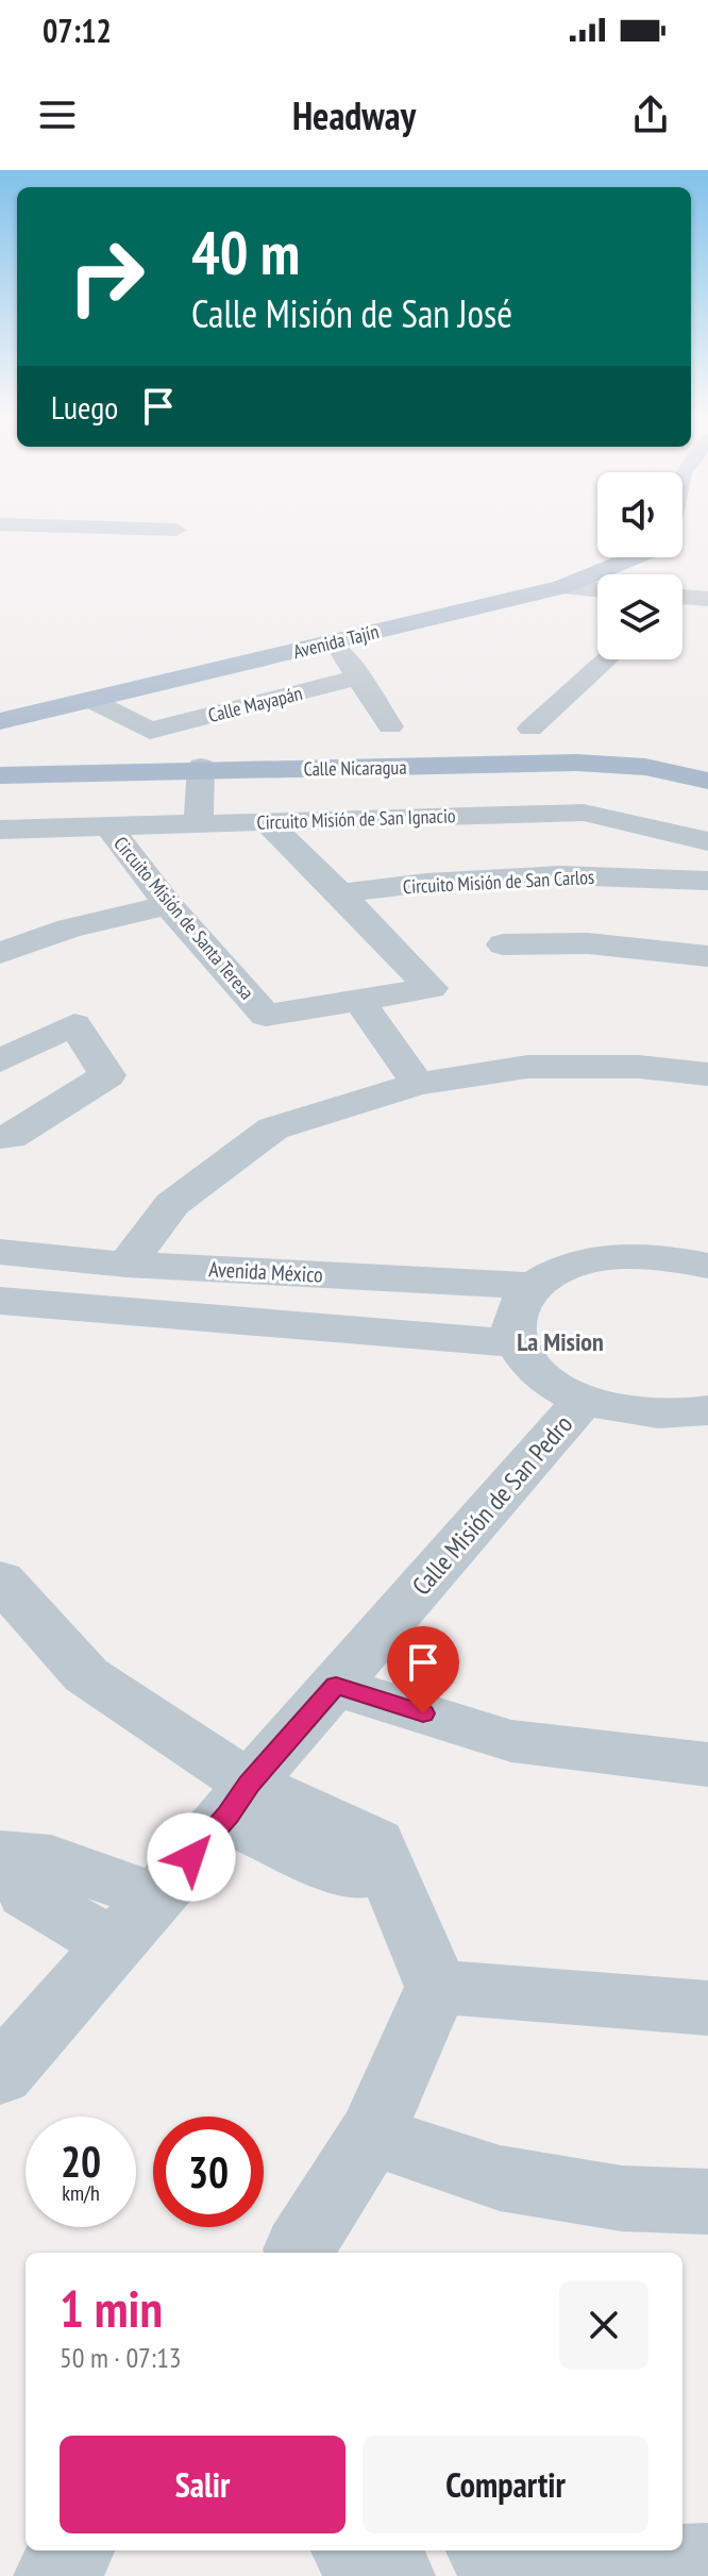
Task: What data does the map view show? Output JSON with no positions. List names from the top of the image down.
{
  "streets": {
    "main road": ["Avenida Tajín", "Calle Nicaragua"],
    "street": [
      "Calle Mayapán",
      "Circuito Misión de San Ignacio",
      "Circuito Misión de San Carlos",
      "Circuito Misión de Santa Teresa",
      "Avenida México",
      "Calle Misión de San Pedro"
    ]
  },
  "crossings": [
    ["Avenida Tajín", "Calle Mayapán"],
    ["Circuito Misión de San Ignacio", "Circuito Misión de Santa Teresa"],
    ["Circuito Misión de San Carlos", "Circuito Misión de Santa Teresa"]
  ],
  "districts": ["La Mision"],
  "page": {
    "status": "07:12",
    "header": "Headway",
    "turn": ["40 m", "Calle Misión de San José"],
    "then": "Luego",
    "speed": "20 km/h",
    "limit": "30",
    "heading": ["1 min", "50 m · 07:13"],
    "buttons": ["Salir", "Compartir"]
  }
}
